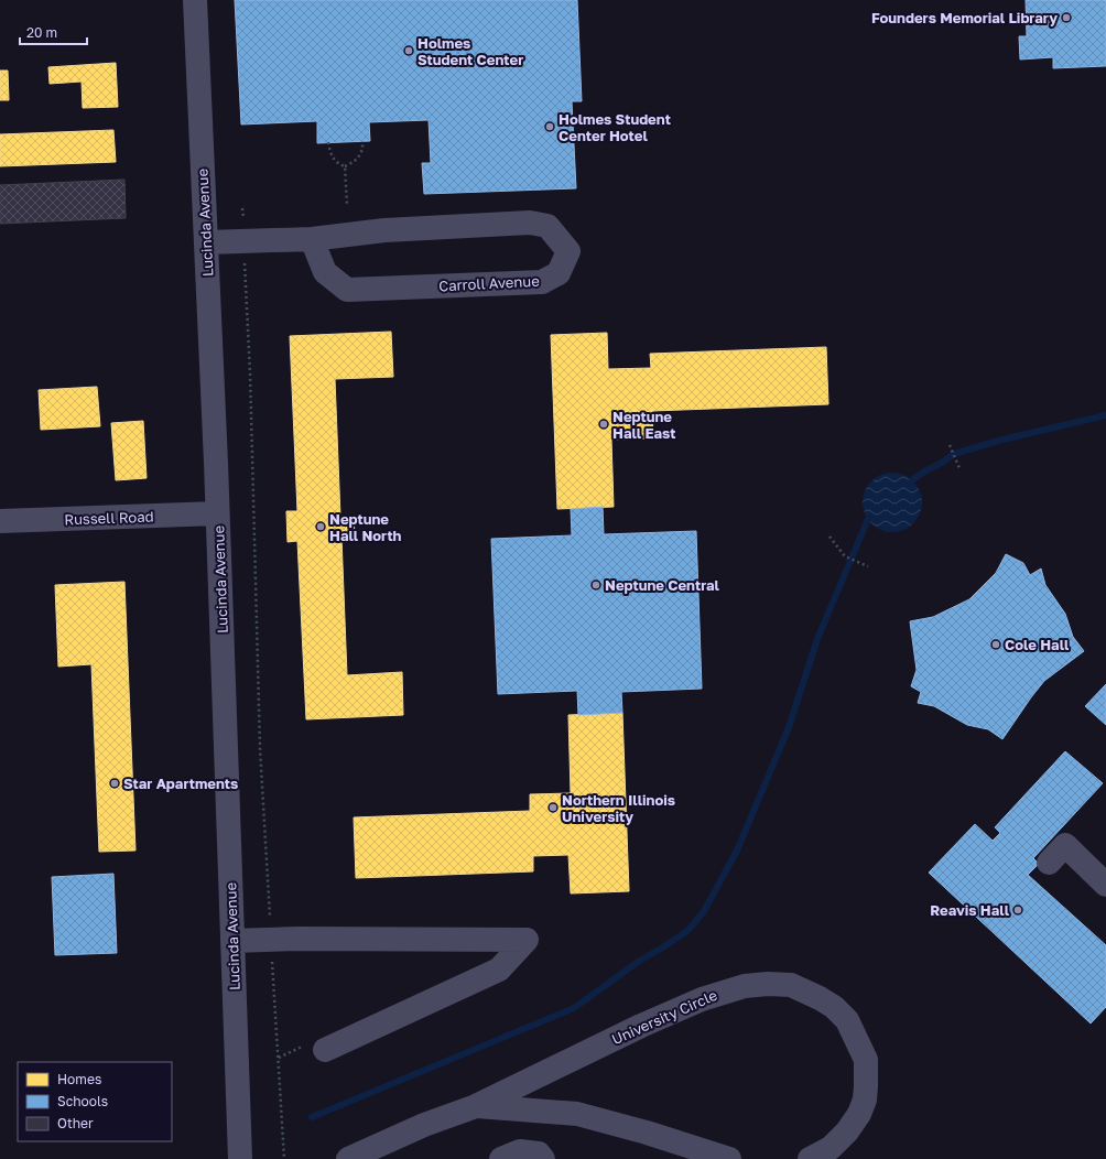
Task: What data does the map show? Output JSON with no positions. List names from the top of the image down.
{
  "streets": {
    "street": [
      "Lucinda Avenue",
      "Carroll Avenue",
      "Russell Road",
      "University Circle"
    ]
  },
  "crossings": [
    ["Lucinda Avenue", "Carroll Avenue"],
    ["Lucinda Avenue", "Russell Road"]
  ],
  "places": [
    "Founders Memorial Library",
    "Holmes Student Center",
    "Holmes Student Center Hotel",
    "Neptune Hall East",
    "Neptune Hall North",
    "Neptune Central",
    "Cole Hall",
    "Star Apartments",
    "Northern Illinois University",
    "Reavis Hall"
  ],
  "legend": ["Homes", "Schools", "Other"],
  "scale_bar": "20 m"
}
